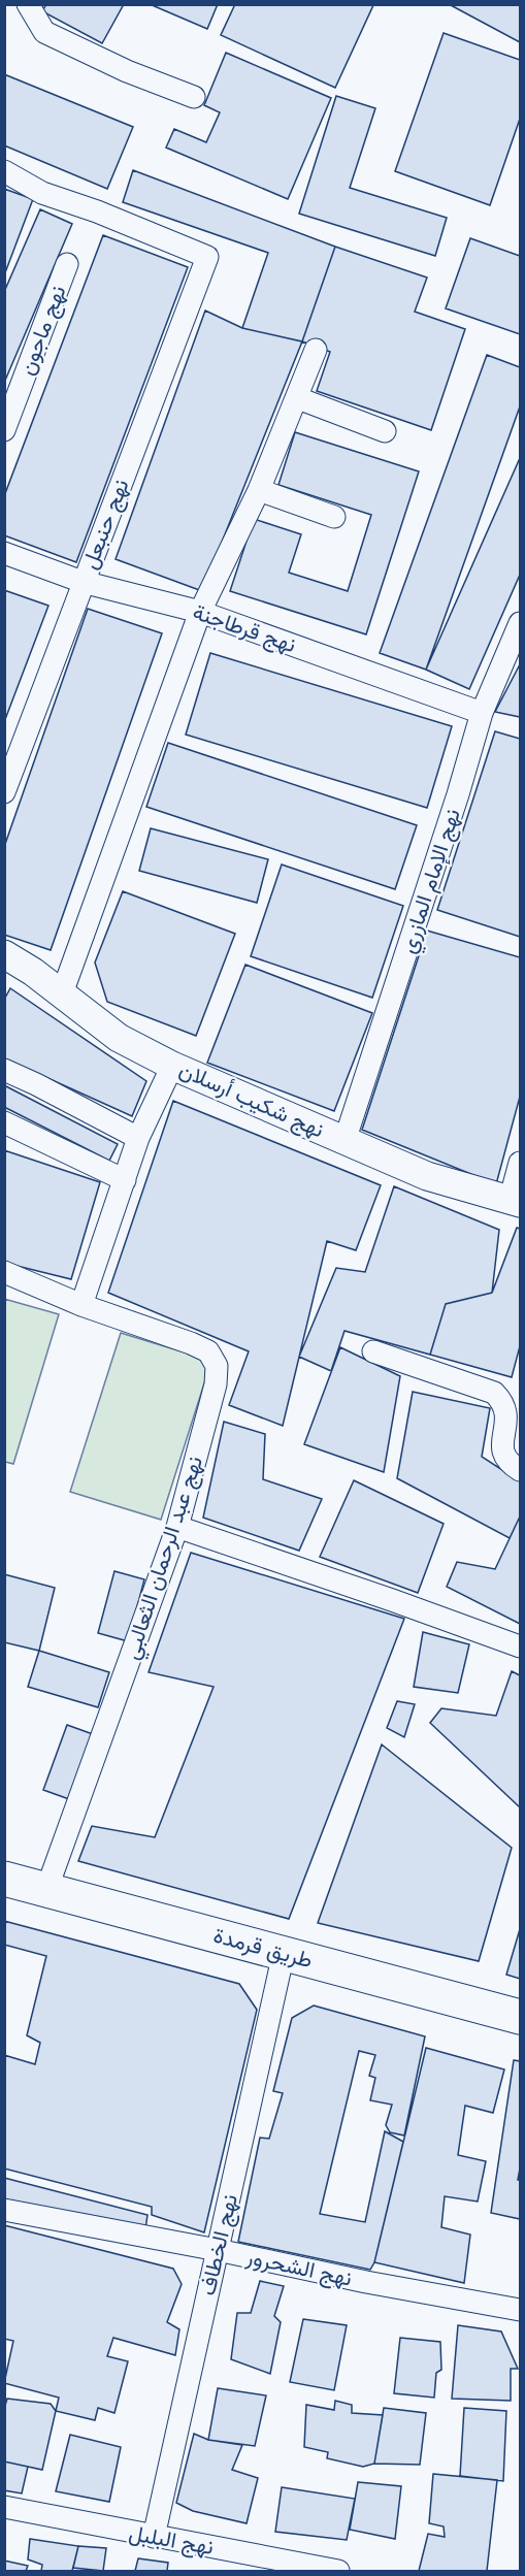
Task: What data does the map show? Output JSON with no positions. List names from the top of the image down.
{
  "streets": {
    "main road": ["طريق قرمدة"],
    "street": [
      "نهج ماجون",
      "نهج حنبعل",
      "نهج قرطاجنة",
      "نهج الإمام المازري",
      "نهج شكيب أرسلان",
      "نهج عبد الرحمان الثعالبي",
      "نهج الخطاف",
      "نهج الشحرور",
      "نهج البلبل"
    ]
  },
  "crossings": [
    ["نهج حنبعل", "نهج قرطاجنة"],
    ["نهج قرطاجنة", "نهج الإمام المازري"],
    ["نهج الإمام المازري", "نهج شكيب أرسلان"],
    ["نهج عبد الرحمان الثعالبي", "طريق قرمدة"],
    ["طريق قرمدة", "نهج الخطاف"],
    ["نهج الخطاف", "نهج الشحرور"],
    ["نهج الخطاف", "نهج البلبل"]
  ]
}
